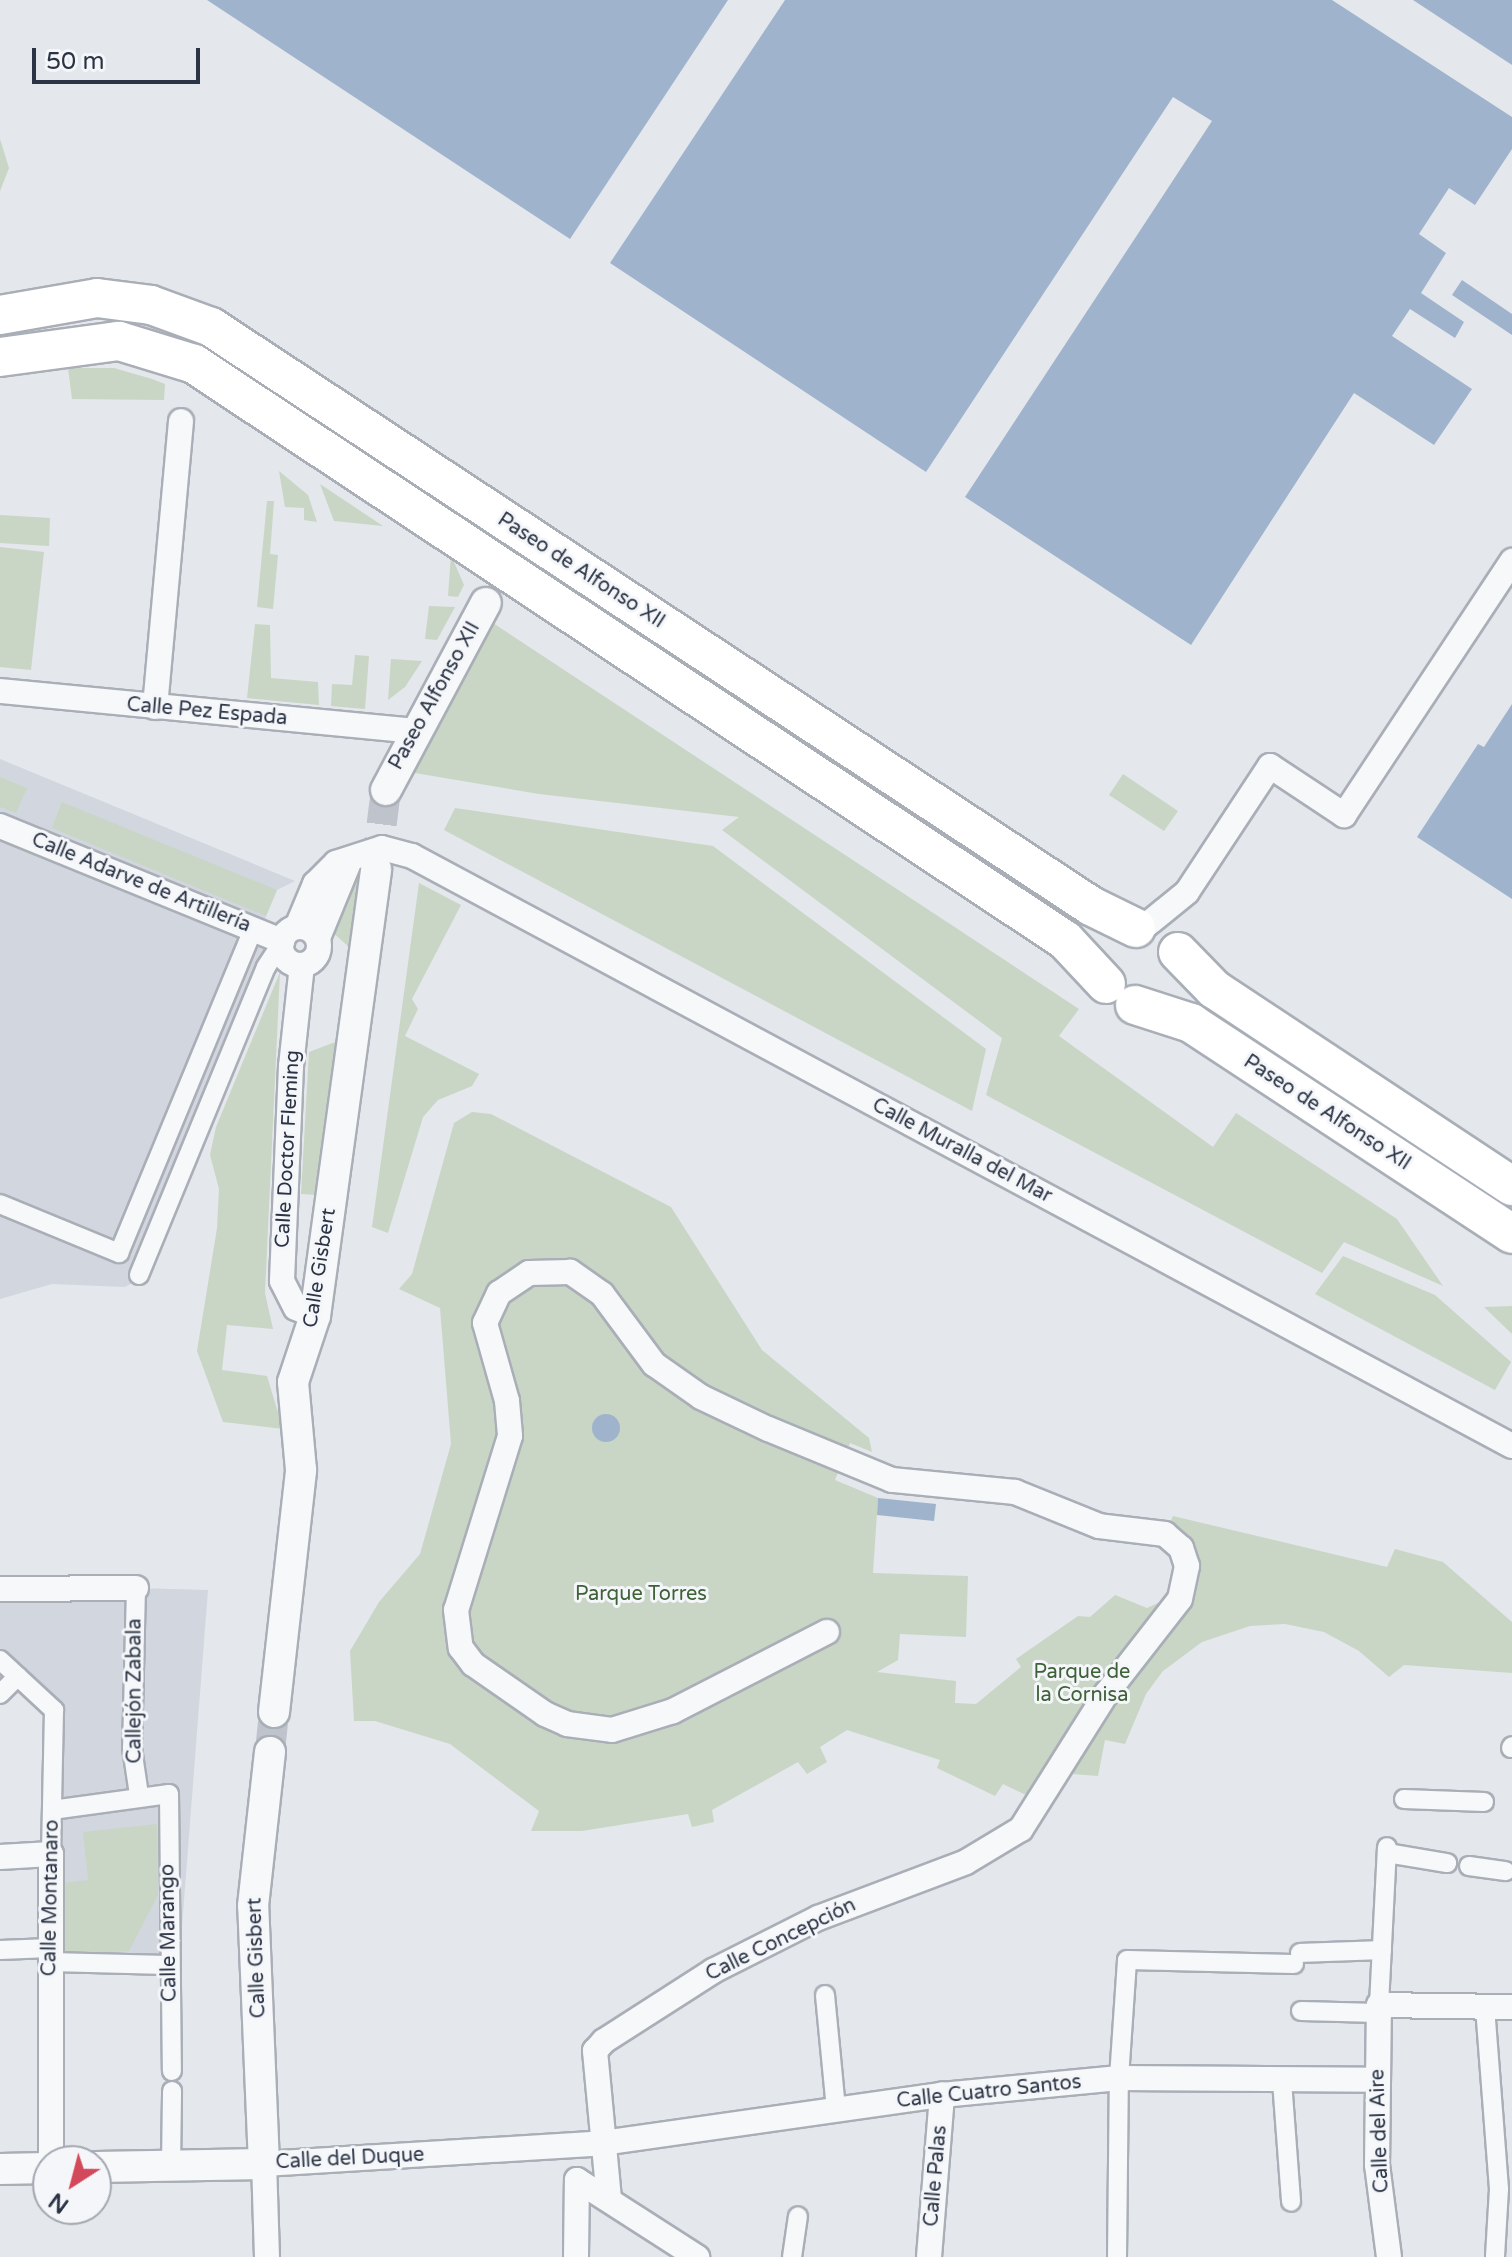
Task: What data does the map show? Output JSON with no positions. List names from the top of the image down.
{
  "streets": {
    "main road": ["Paseo de Alfonso XII"],
    "street": [
      "Paseo Alfonso XII",
      "Calle Pez Espada",
      "Calle Adarve de Artillería",
      "Calle Doctor Fleming",
      "Calle Muralla del Mar",
      "Calle Gisbert",
      "Callejón Zabala",
      "Calle Montanaro",
      "Calle Marango",
      "Calle Concepción",
      "Calle Cuatro Santos",
      "Calle del Aire",
      "Calle del Duque",
      "Calle Palas"
    ]
  },
  "crossings": [
    ["Paseo Alfonso XII", "Calle Pez Espada"],
    ["Calle Adarve de Artillería", "Calle Doctor Fleming"],
    ["Calle Doctor Fleming", "Calle Gisbert"],
    ["Calle Muralla del Mar", "Calle Gisbert"],
    ["Calle Gisbert", "Calle del Duque"],
    ["Callejón Zabala", "Calle Marango"],
    ["Calle Concepción", "Calle Cuatro Santos"],
    ["Calle Concepción", "Calle del Duque"],
    ["Calle Cuatro Santos", "Calle del Aire"],
    ["Calle Cuatro Santos", "Calle del Duque"],
    ["Calle Cuatro Santos", "Calle Palas"]
  ],
  "parks": ["Parque Torres", "Parque de la Cornisa"],
  "scale_bar": "50 m",
  "north": "bottom left"
}
